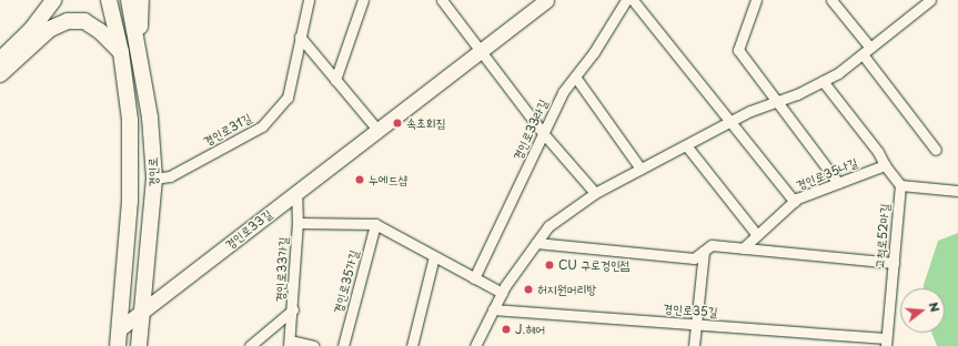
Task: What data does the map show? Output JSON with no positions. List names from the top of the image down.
{
  "streets": {
    "main road": ["경인로"],
    "street": [
      "경인로31길",
      "경인로33라길",
      "경인로35나길",
      "경인로33길",
      "고척로52마길",
      "경인로33가길",
      "경인로35가길",
      "경인로35길"
    ]
  },
  "crossings": [
    ["경인로31길", "경인로"],
    ["경인로", "경인로33길"],
    ["경인로33길", "경인로33가길"],
    ["고척로52마길", "경인로35길"]
  ],
  "places": [
    "속초회집",
    "누에드샵",
    "CU 구로경인점",
    "허지원머리방",
    "J.헤어"
  ],
  "north": "right"
}
